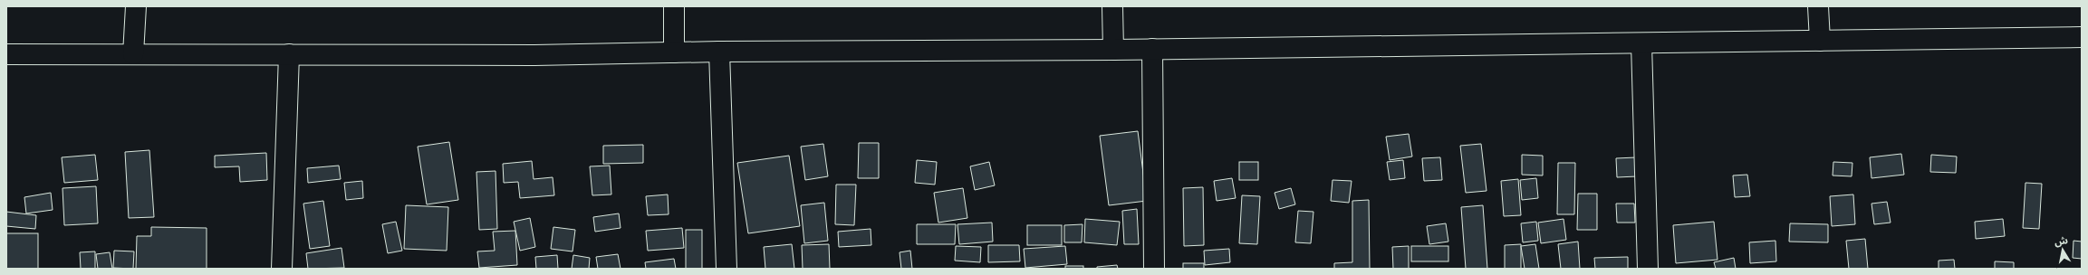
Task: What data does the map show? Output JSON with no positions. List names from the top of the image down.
{
  "north": "top"
}
